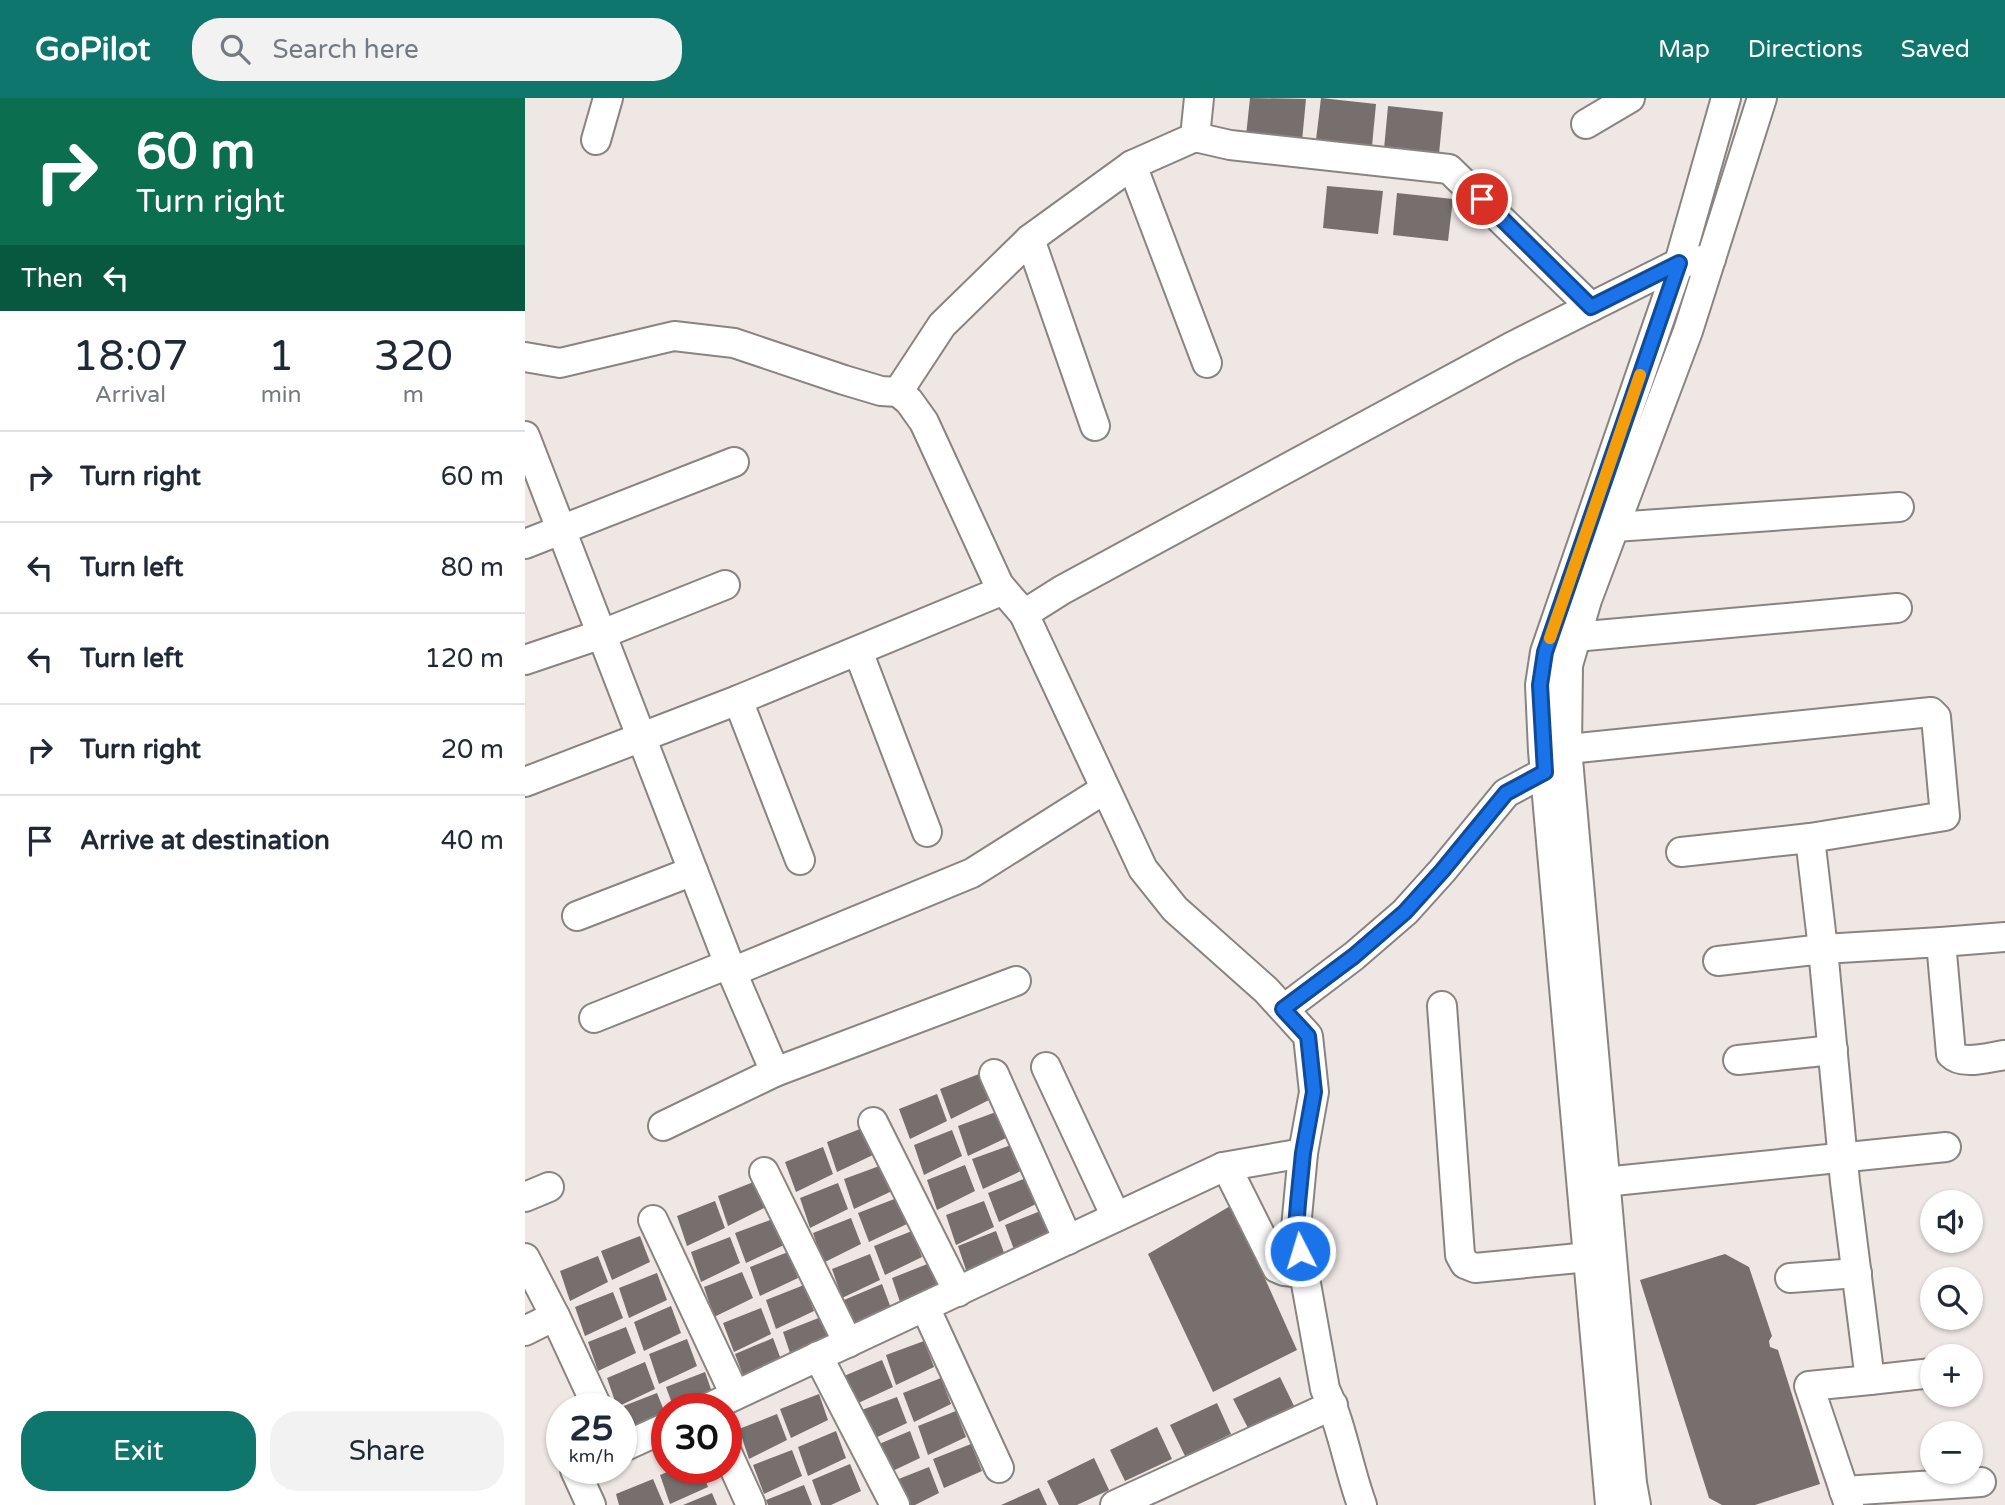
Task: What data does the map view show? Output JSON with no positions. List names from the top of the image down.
{
  "page": {
    "header": "GoPilot",
    "search": "Search here",
    "nav": ["Map", "Directions", "Saved"],
    "turn": ["60 m", "Turn right"],
    "then": "Then",
    "eta": [
      "18:07",
      "Arrival",
      "1",
      "min",
      "320",
      "m"
    ],
    "list": [
      {
        "name": "Turn right",
        "value": "60 m"
      },
      {
        "name": "Turn left",
        "value": "80 m"
      },
      {
        "name": "Turn left",
        "value": "120 m"
      },
      {
        "name": "Turn right",
        "value": "20 m"
      },
      {
        "name": "Arrive at destination",
        "value": "40 m"
      }
    ],
    "map_buttons": ["+", "−"],
    "speed": "25 km/h",
    "limit": "30",
    "buttons": ["Exit", "Share"]
  }
}
